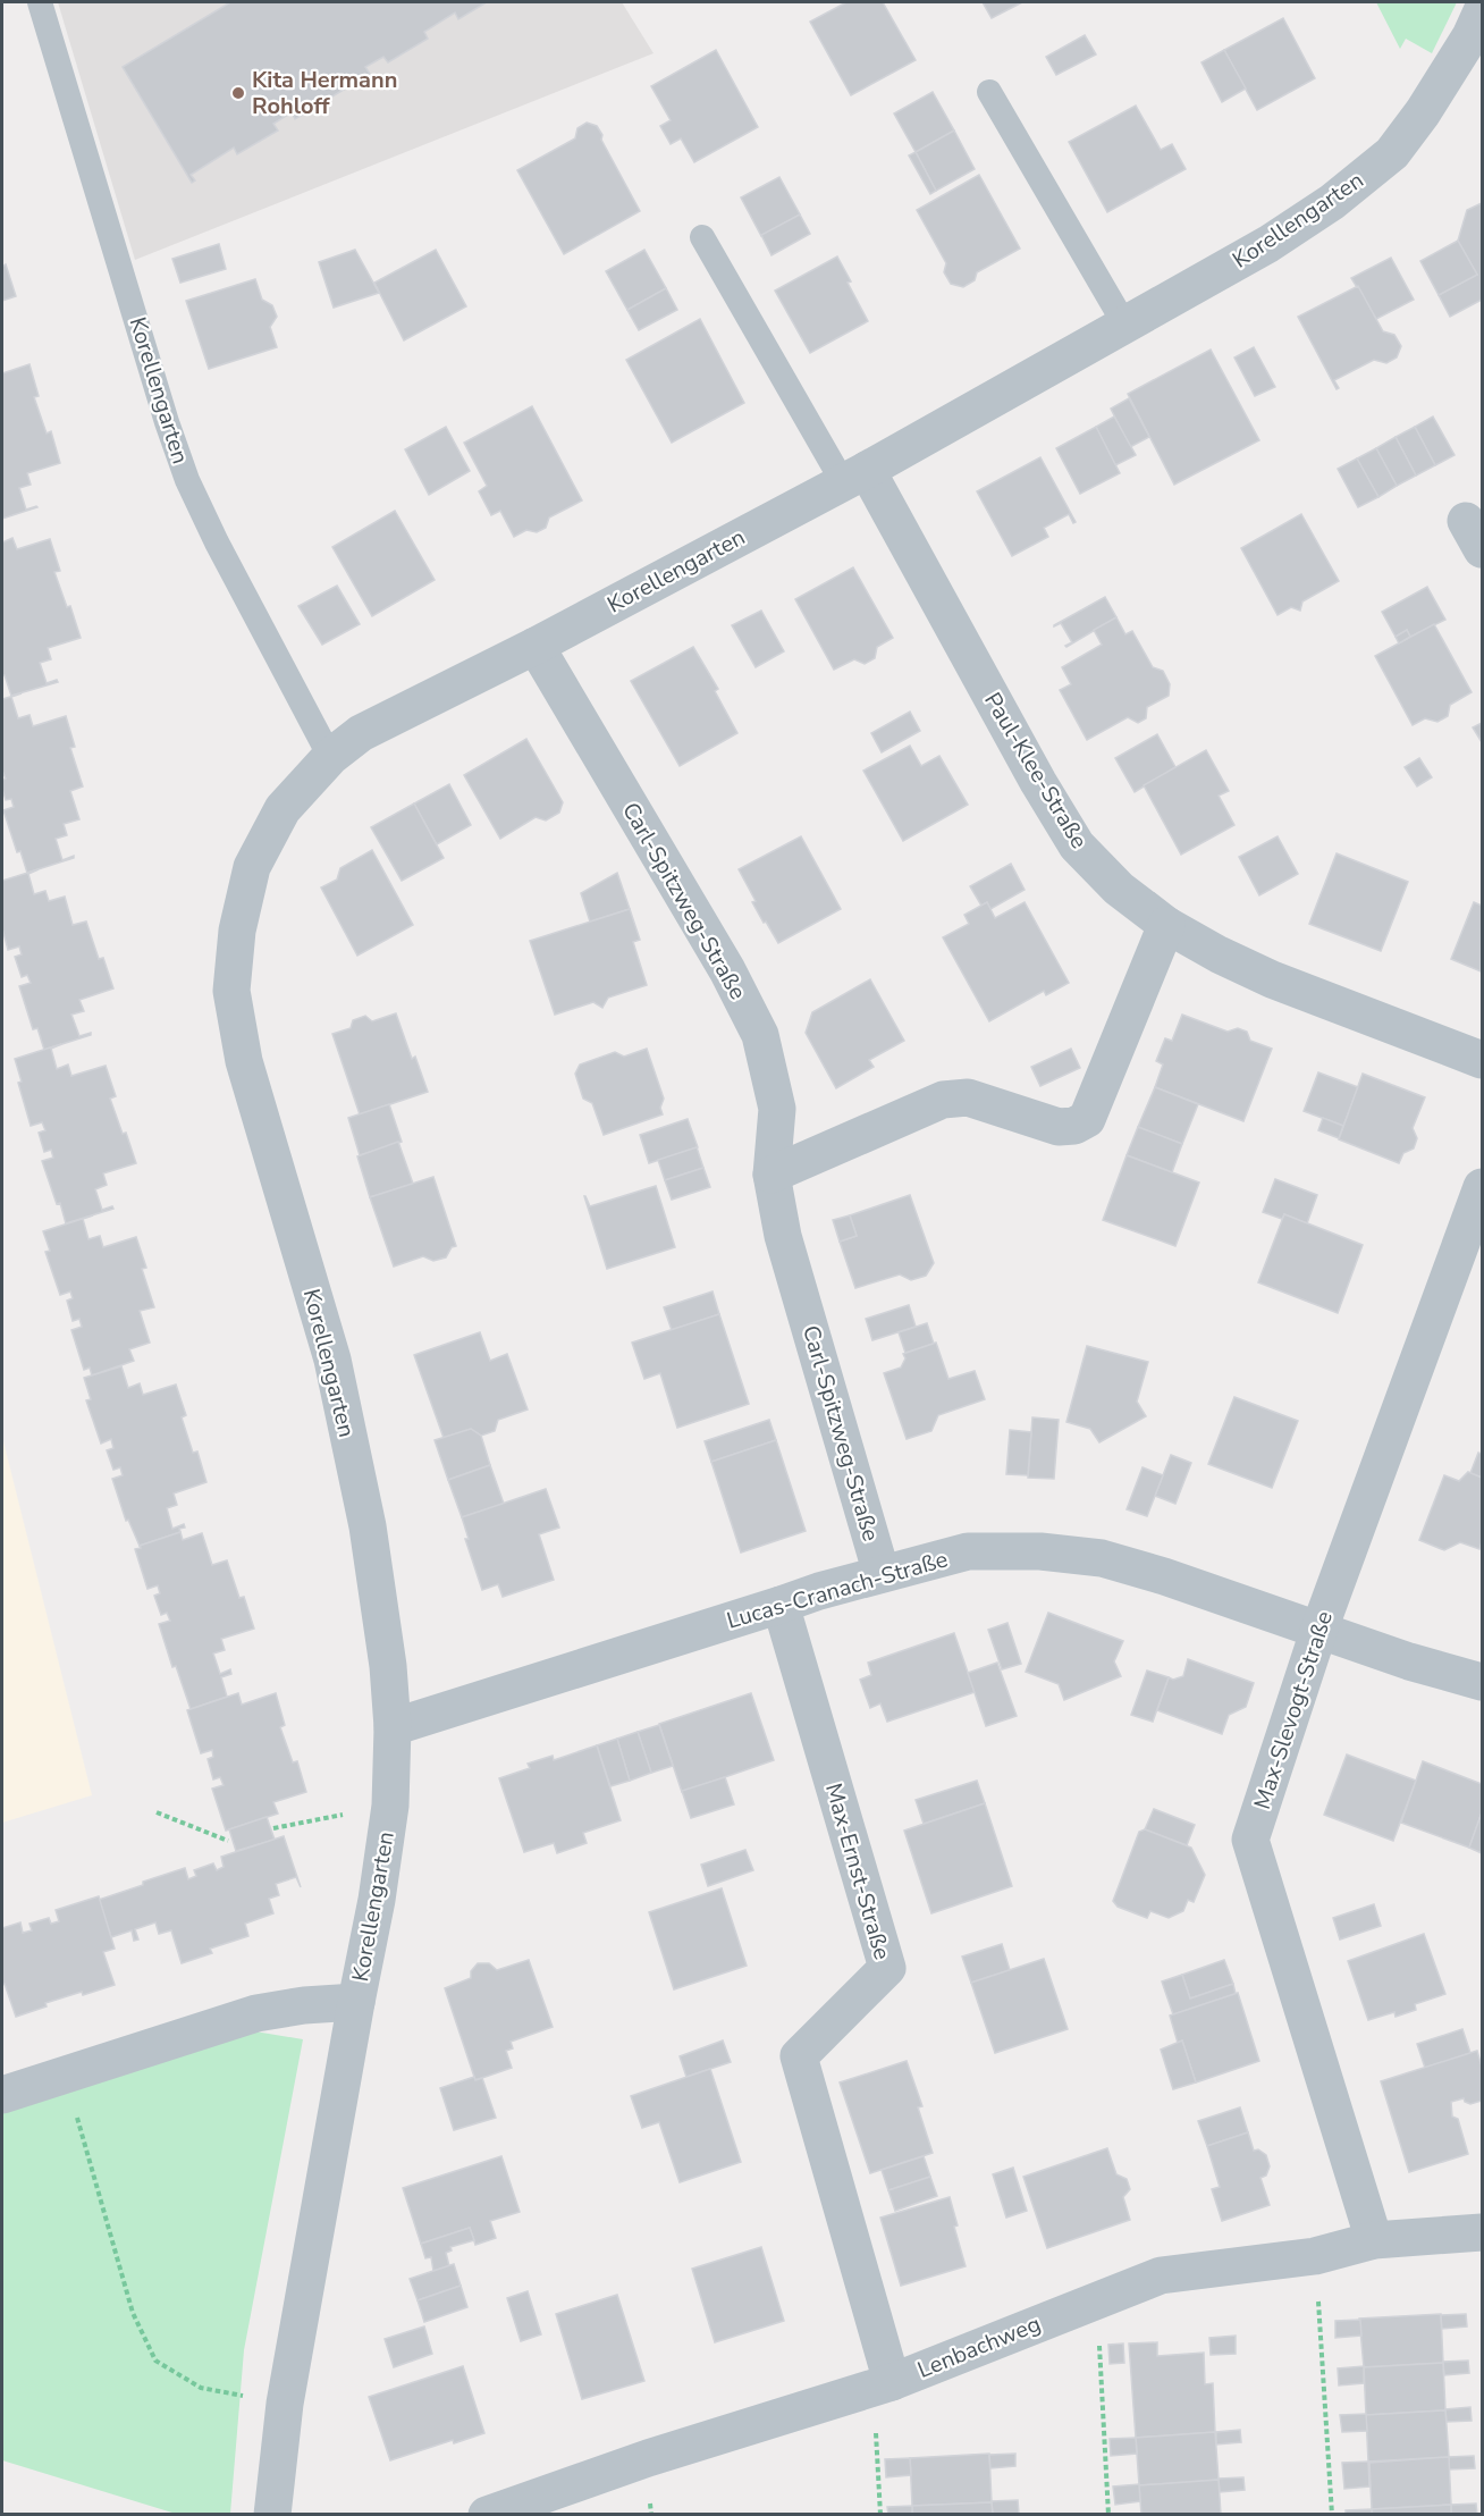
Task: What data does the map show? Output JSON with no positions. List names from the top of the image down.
{
  "streets": {
    "street": [
      "Korellengarten",
      "Paul-Klee-Straße",
      "Carl-Spitzweg-Straße",
      "Lucas-Cranach-Straße",
      "Max-Slevogt-Straße",
      "Max-Ernst-Straße",
      "Lenbachweg"
    ]
  },
  "crossings": [
    ["Korellengarten", "Paul-Klee-Straße"],
    ["Korellengarten", "Carl-Spitzweg-Straße"],
    ["Korellengarten", "Lucas-Cranach-Straße"],
    ["Carl-Spitzweg-Straße", "Lucas-Cranach-Straße"],
    ["Lucas-Cranach-Straße", "Max-Slevogt-Straße"],
    ["Lucas-Cranach-Straße", "Max-Ernst-Straße"],
    ["Max-Slevogt-Straße", "Lenbachweg"],
    ["Max-Ernst-Straße", "Lenbachweg"]
  ],
  "places": ["Kita Hermann Rohloff"]
}
